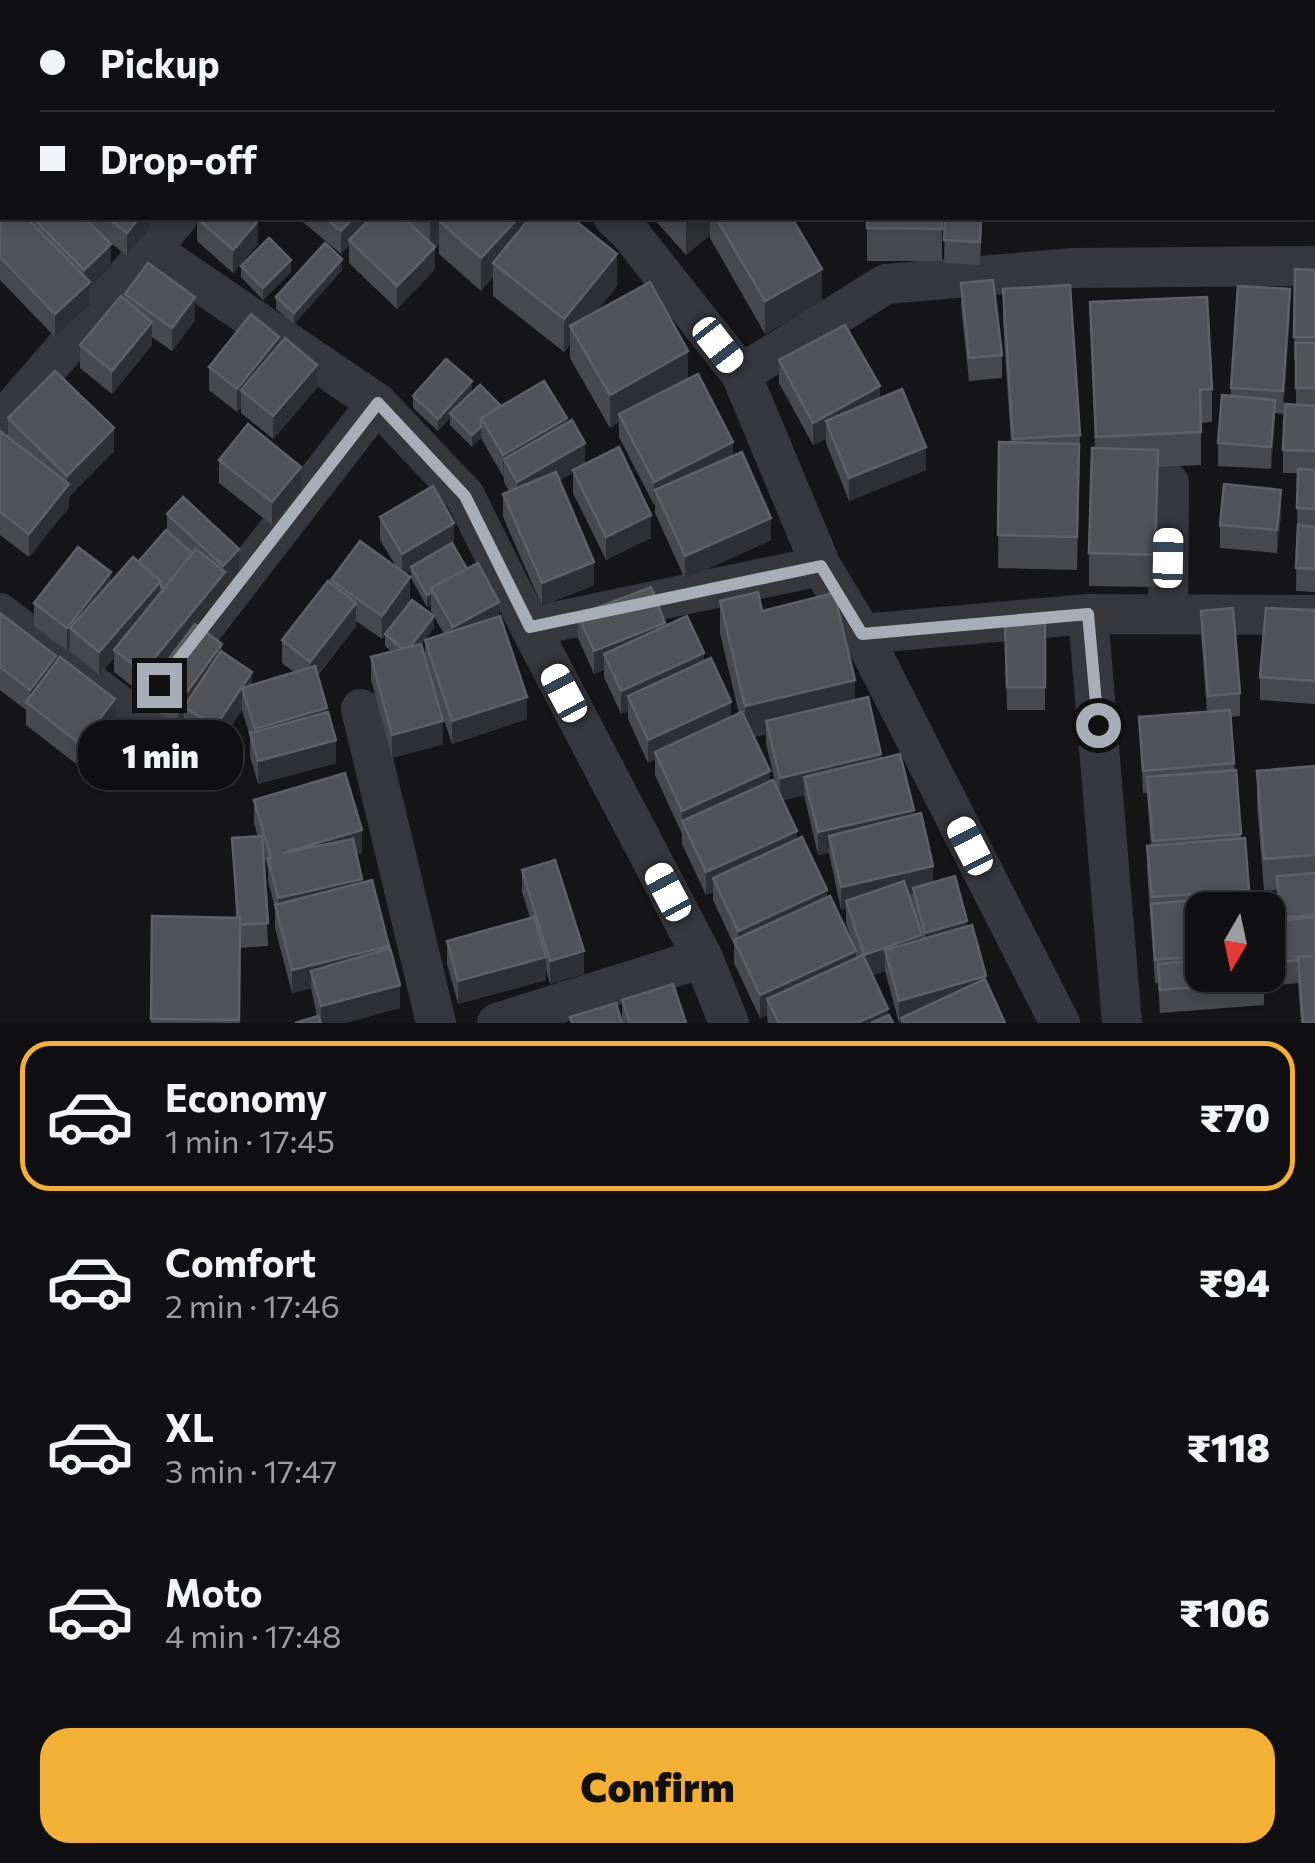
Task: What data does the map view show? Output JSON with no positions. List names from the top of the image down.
{
  "north": "bottom",
  "page": {
    "banner": ["Pickup", "Drop-off"],
    "bubble": "1 min",
    "list": [
      {
        "name": "Economy",
        "note": "1 min · 17:45",
        "value": "₹70"
      },
      {
        "name": "Comfort",
        "note": "2 min · 17:46",
        "value": "₹94"
      },
      {
        "name": "XL",
        "note": "3 min · 17:47",
        "value": "₹118"
      },
      {
        "name": "Moto",
        "note": "4 min · 17:48",
        "value": "₹106"
      }
    ],
    "buttons": "Confirm"
  }
}
